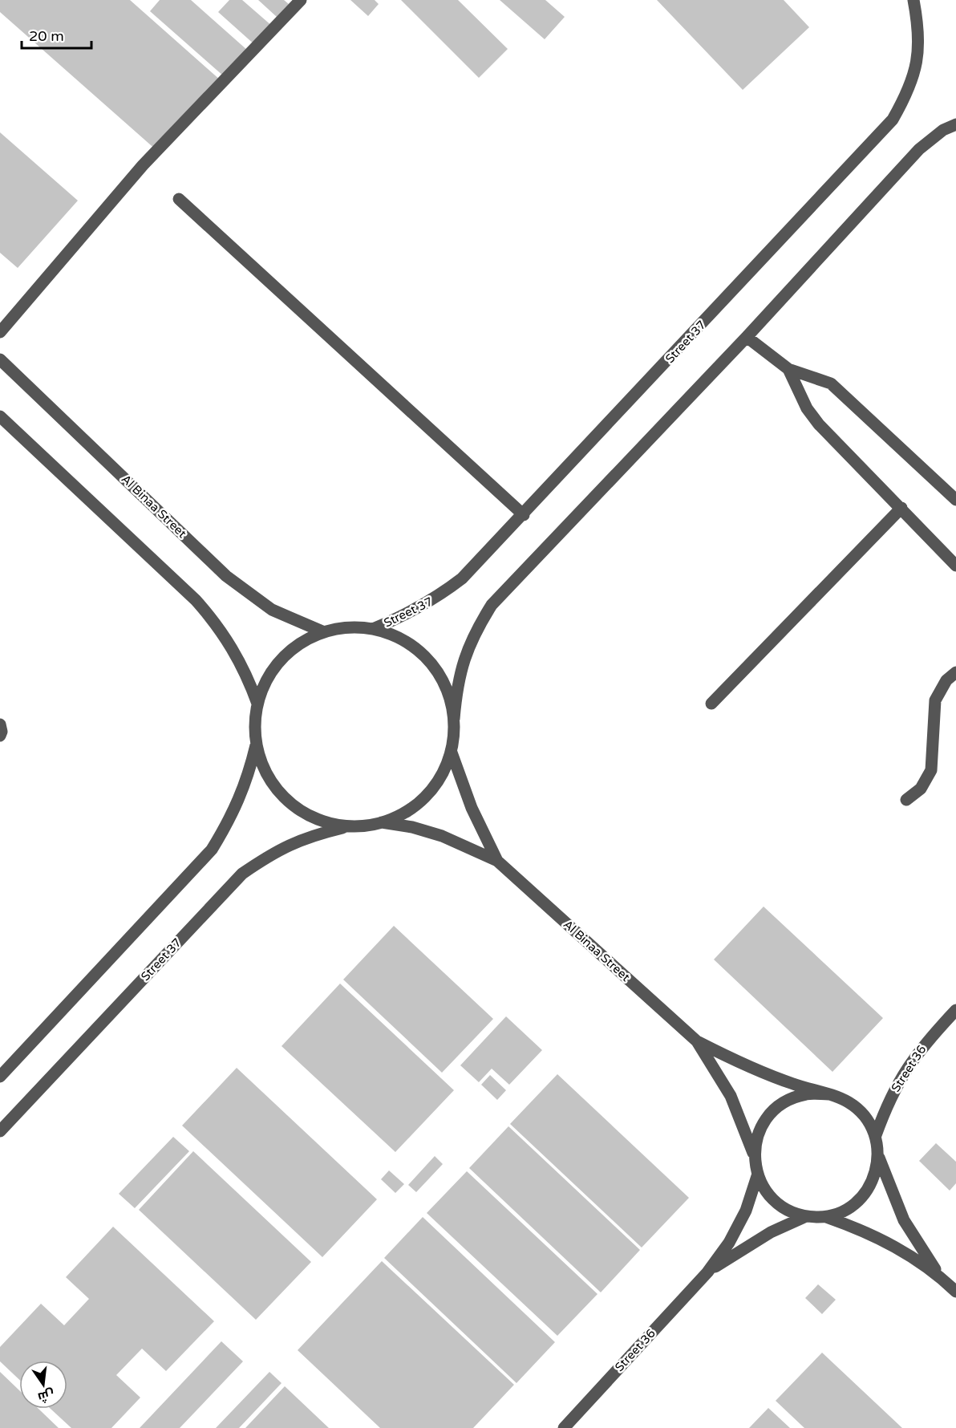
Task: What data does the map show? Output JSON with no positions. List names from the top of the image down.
{
  "streets": {
    "street": ["Street 37", "Al Binaa Street", "Street 36"]
  },
  "crossings": [
    ["Al Binaa Street", "Street 36"]
  ],
  "scale_bar": "20 m",
  "north": "bottom"
}
